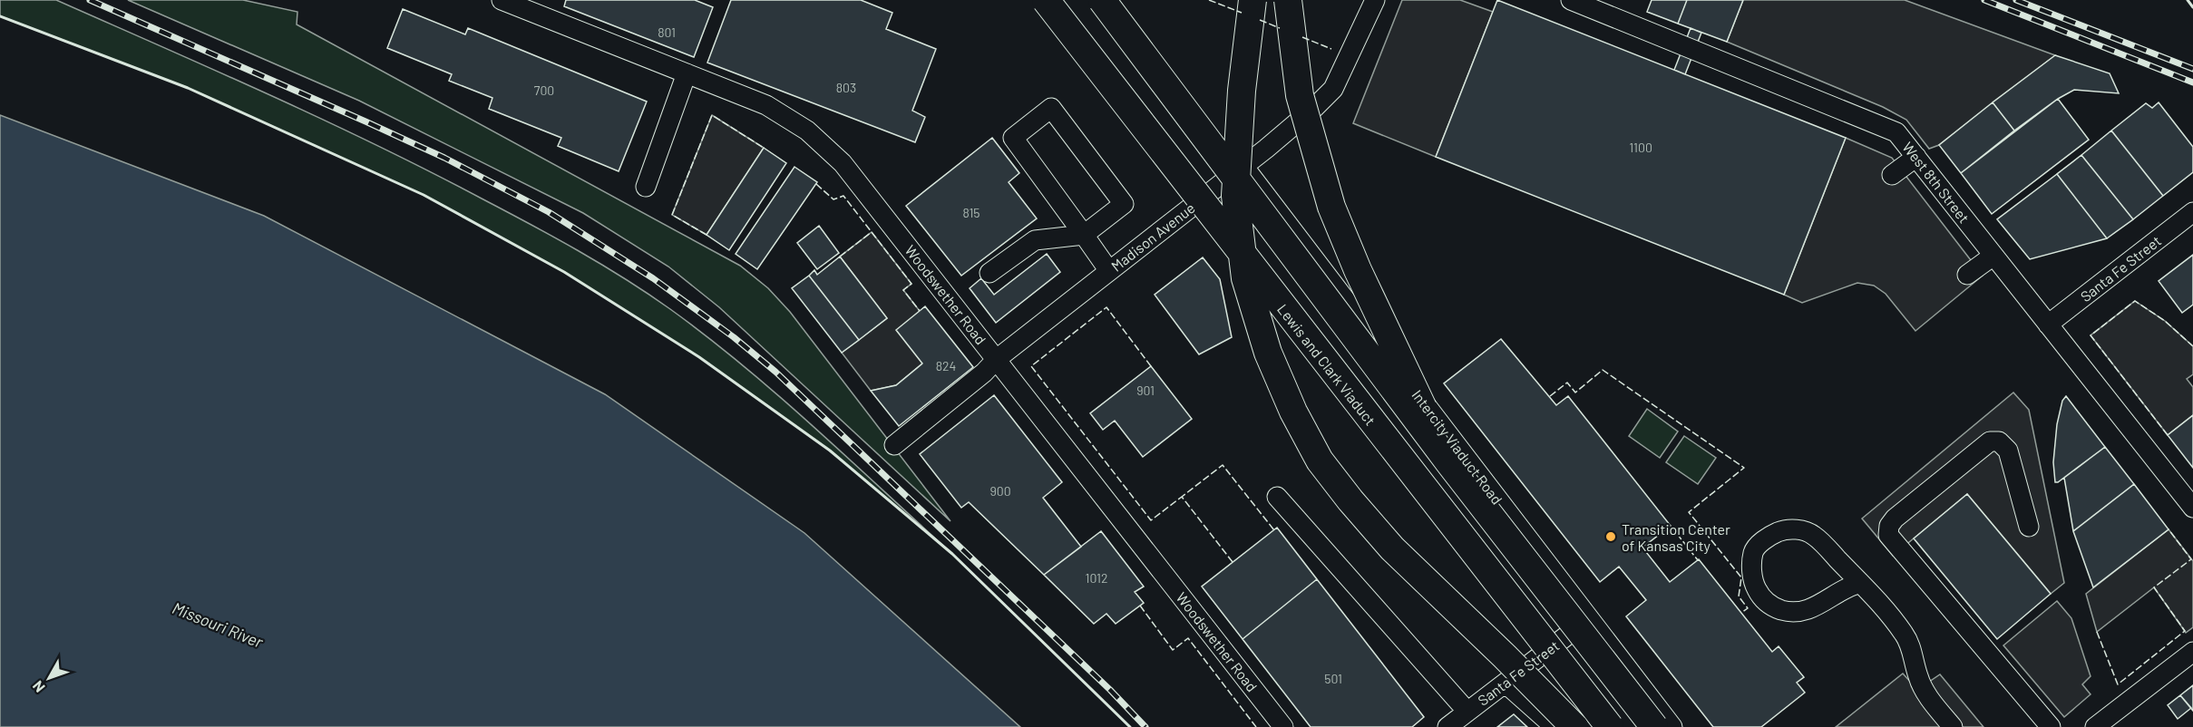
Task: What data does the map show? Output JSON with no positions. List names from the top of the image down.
{
  "streets": {
    "highway": ["Lewis and Clark Viaduct"],
    "street": [
      "West 8th Street",
      "Madison Avenue",
      "Santa Fe Street",
      "Woodswether Road",
      "Intercity Viaduct Road"
    ]
  },
  "crossings": [
    ["West 8th Street", "Santa Fe Street"],
    ["Madison Avenue", "Woodswether Road"],
    ["Madison Avenue", "Intercity Viaduct Road"],
    ["Santa Fe Street", "Intercity Viaduct Road"]
  ],
  "water": ["Missouri River"],
  "places": ["Transition Center of Kansas City"],
  "house_numbers": [
    "801",
    "803",
    "700",
    "1100",
    "815",
    "824",
    "901",
    "900",
    "1012",
    "501"
  ],
  "north": "bottom left"
}
